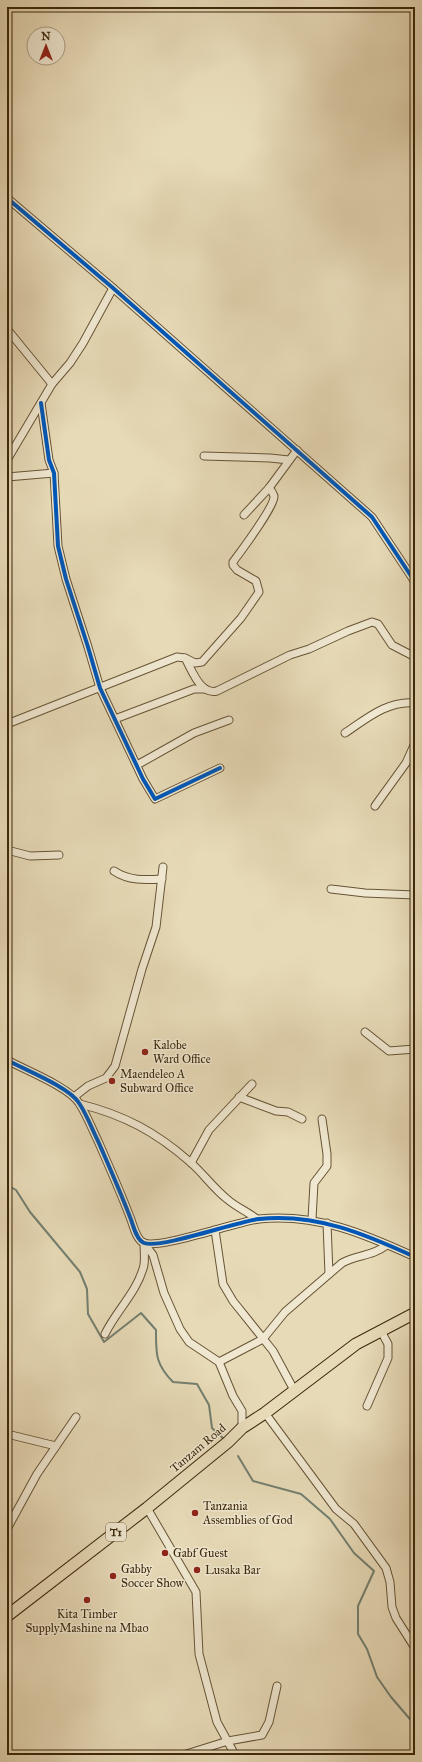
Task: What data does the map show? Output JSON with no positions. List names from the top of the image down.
{
  "streets": {
    "highway": ["Tanzam Road", "T1"]
  },
  "places": [
    "Kalobe Ward Office",
    "Maendeleo A Subward Office",
    "Tanzania Assemblies of God",
    "Gabf Guest",
    "Lusaka Bar",
    "Gabby Soccer Show",
    "Kita Timber SupplyMashine na Mbao"
  ],
  "north": "top"
}
